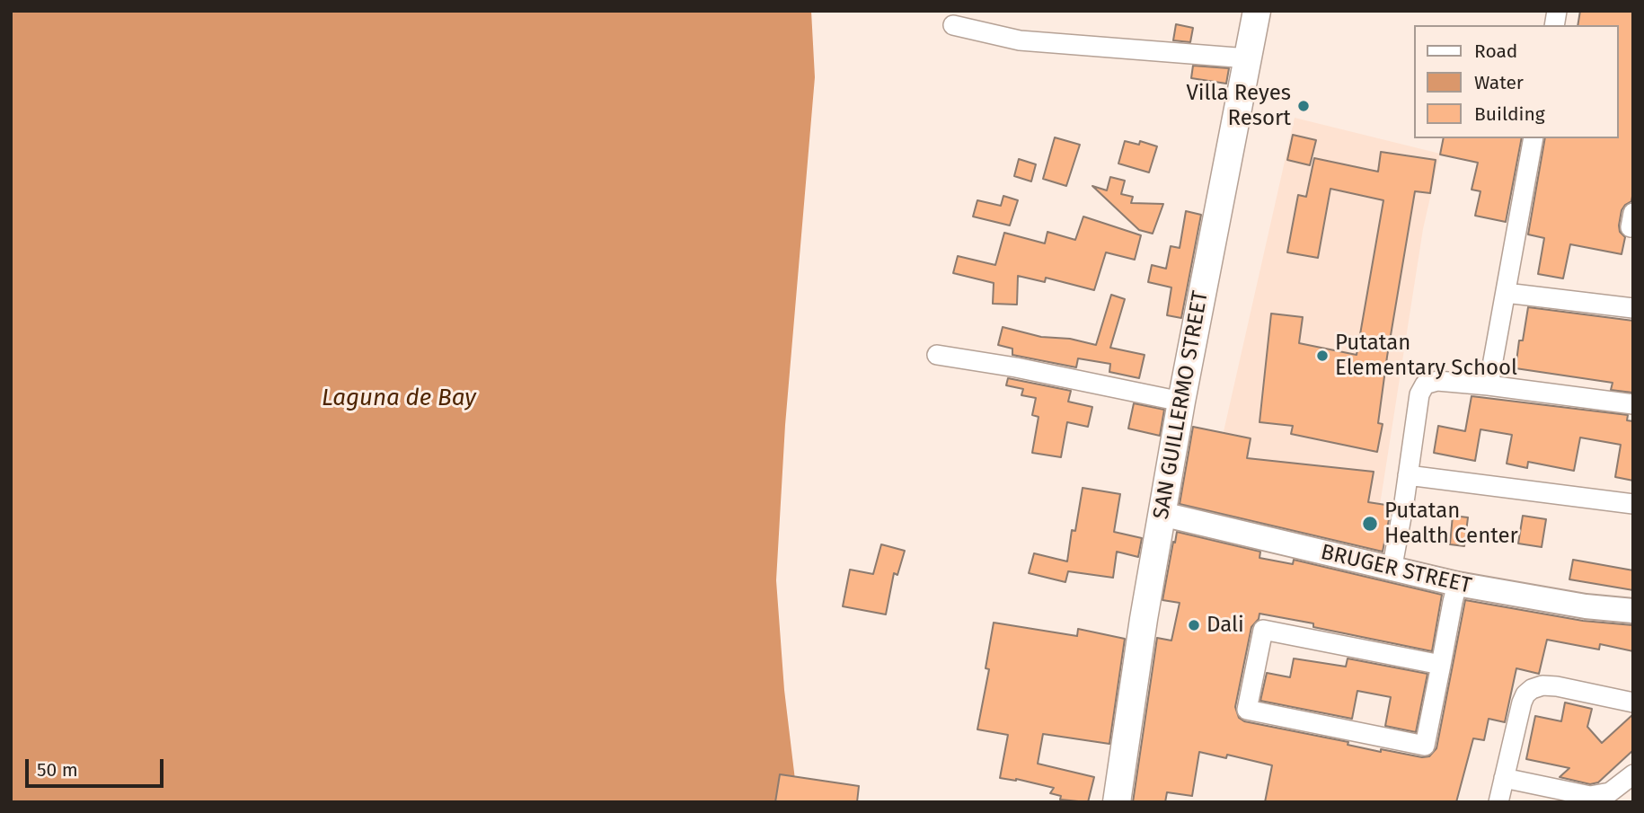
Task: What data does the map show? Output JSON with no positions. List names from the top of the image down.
{
  "streets": {
    "main road": ["SAN GUILLERMO STREET"],
    "street": ["BRUGER STREET"]
  },
  "crossings": [
    ["SAN GUILLERMO STREET", "BRUGER STREET"]
  ],
  "water": ["Laguna de Bay"],
  "places": [
    "Villa Reyes Resort",
    "Putatan Elementary School",
    "Putatan Health Center",
    "Dali"
  ],
  "legend": ["Road", "Water", "Building"],
  "scale_bar": "50 m"
}
